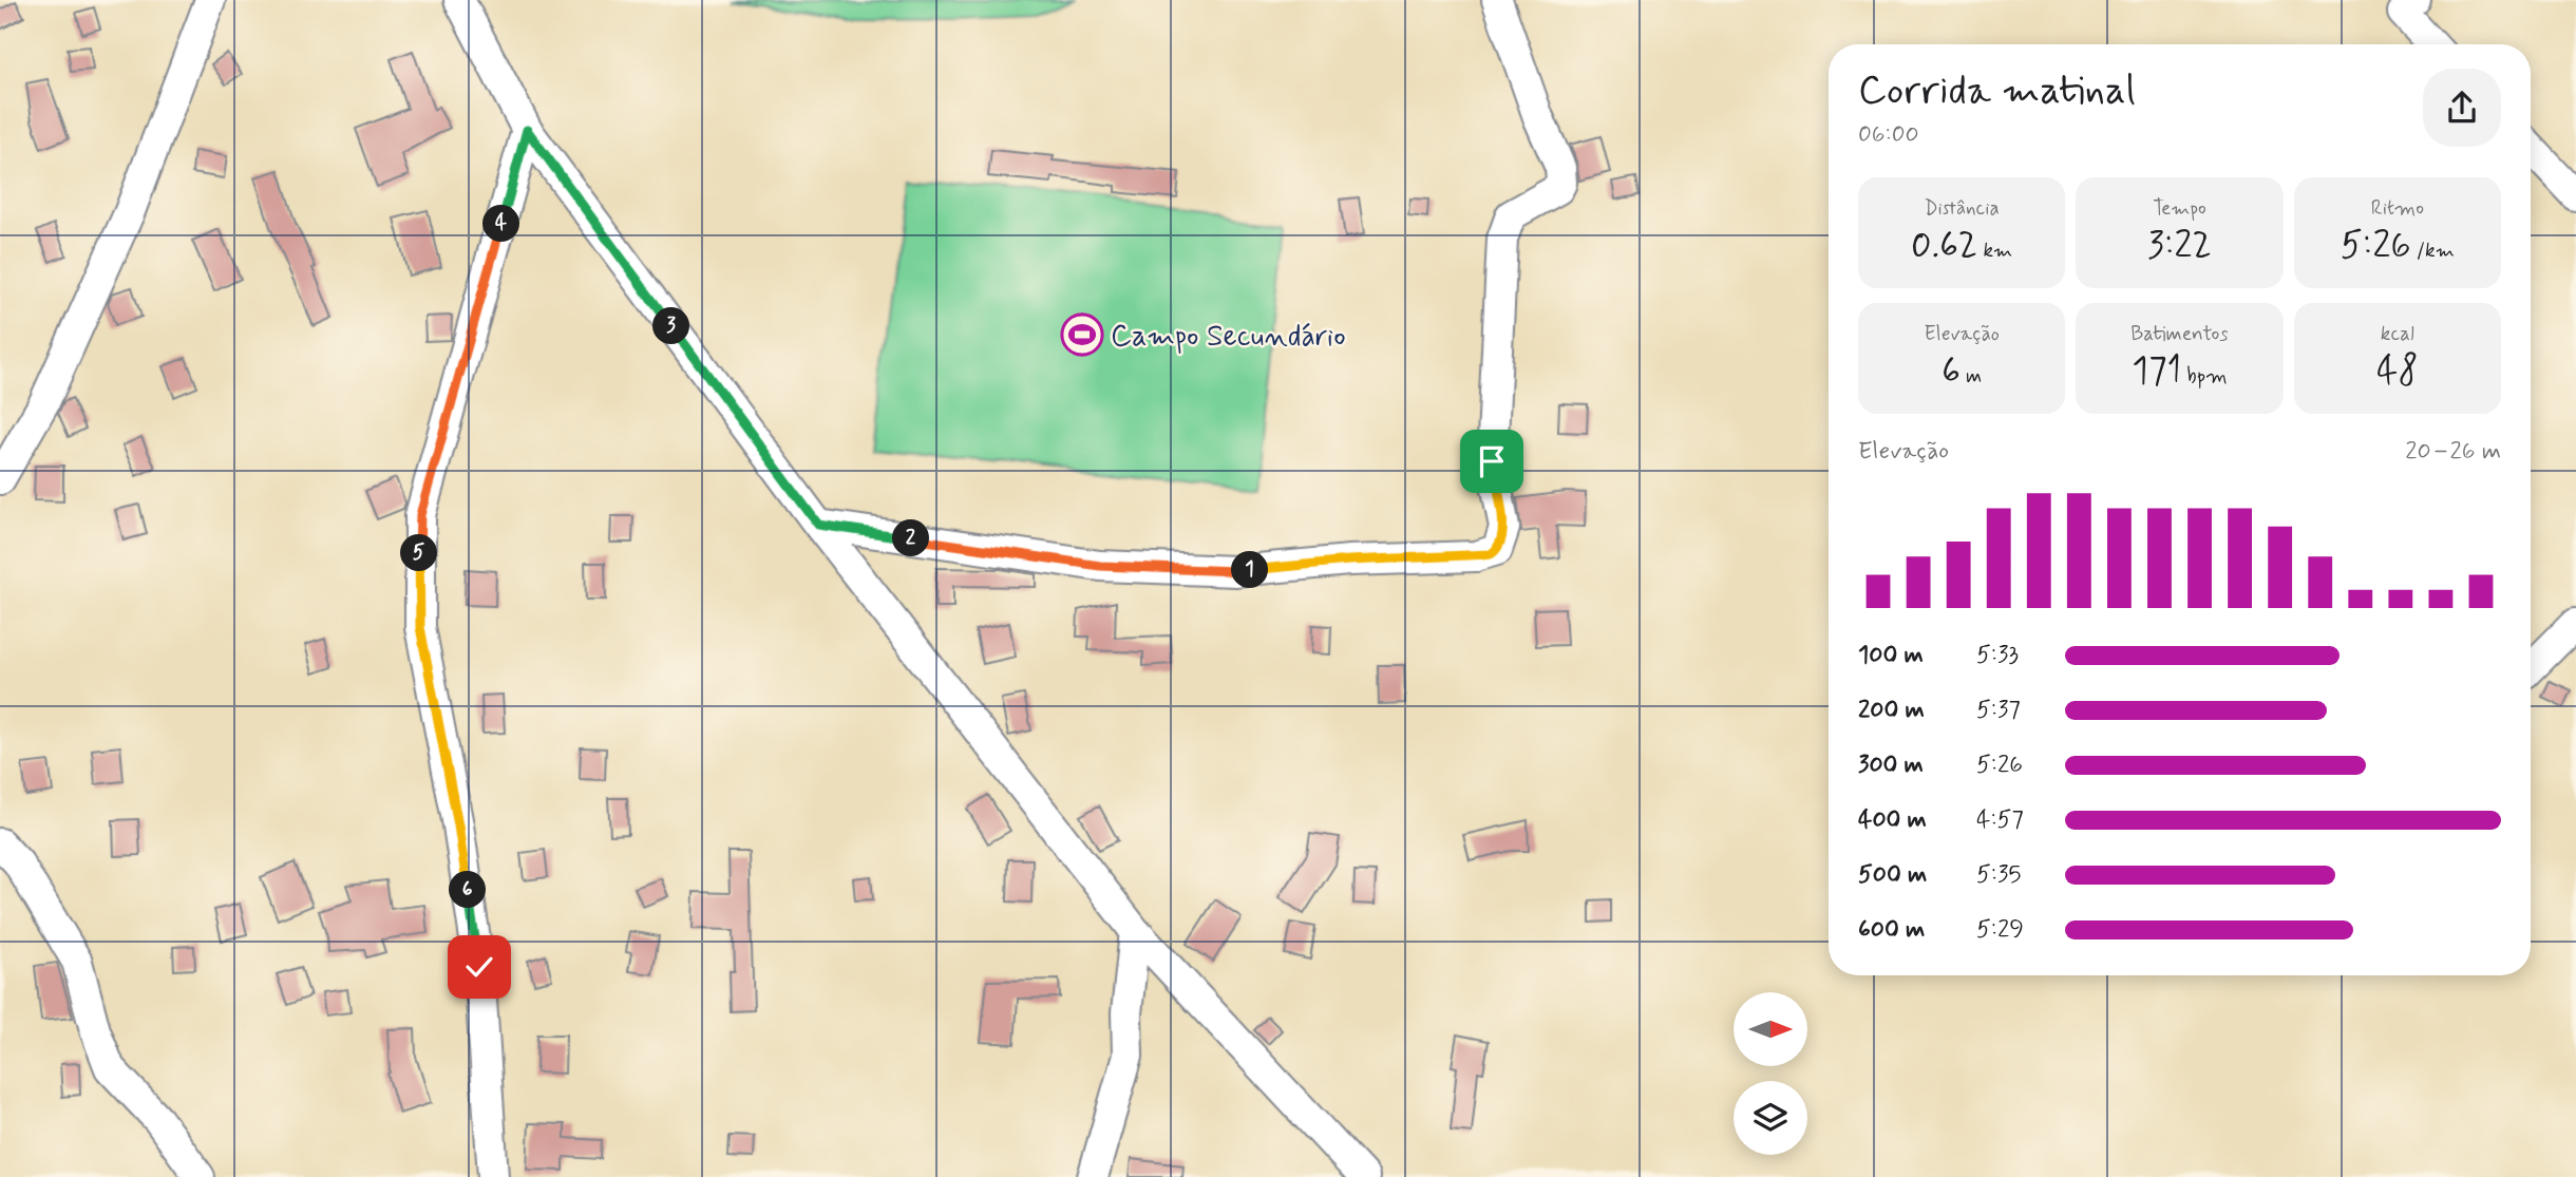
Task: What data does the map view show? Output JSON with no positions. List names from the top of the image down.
{
  "places": {
    "sports": ["Campo Secundário"]
  },
  "north": "right",
  "page": {
    "heading": ["Corrida matinal", "06:00"],
    "stats": [
      ["Distância", "0.62 km"],
      ["Tempo", "3:22"],
      ["Ritmo", "5:26 /km"],
      ["Elevação", "6 m"],
      ["Batimentos", "171 bpm"],
      ["kcal", "48"]
    ],
    "pins": [
      "4",
      "3",
      "2",
      "5",
      "1",
      "6"
    ],
    "chart": ["Elevação", "20–26 m"],
    "list": [
      {
        "name": "100 m",
        "note": "5:33"
      },
      {
        "name": "200 m",
        "note": "5:37"
      },
      {
        "name": "300 m",
        "note": "5:26"
      },
      {
        "name": "400 m",
        "note": "4:57"
      },
      {
        "name": "500 m",
        "note": "5:35"
      },
      {
        "name": "600 m",
        "note": "5:29"
      }
    ]
  }
}
